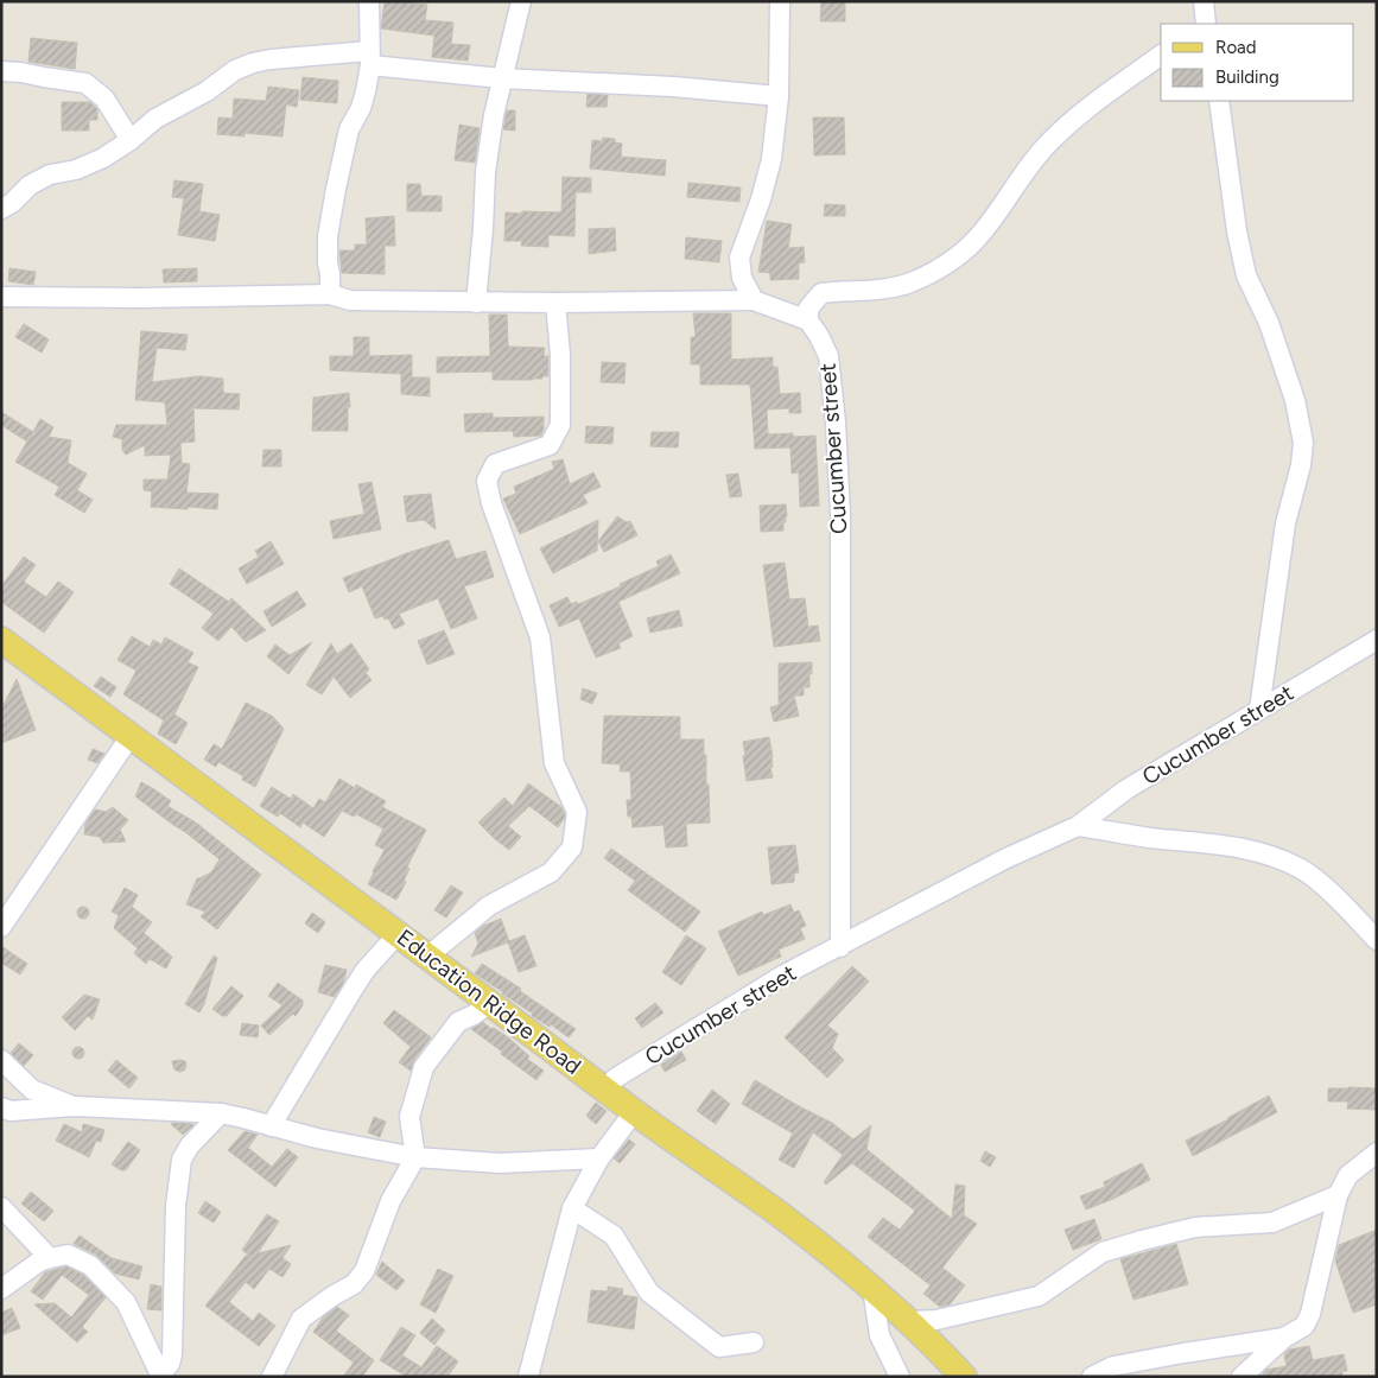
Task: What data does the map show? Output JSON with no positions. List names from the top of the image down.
{
  "streets": {
    "main road": ["Education Ridge Road"],
    "street": ["Cucumber street"]
  },
  "crossings": [
    ["Cucumber street", "Education Ridge Road"]
  ],
  "legend": ["Road", "Building"]
}
